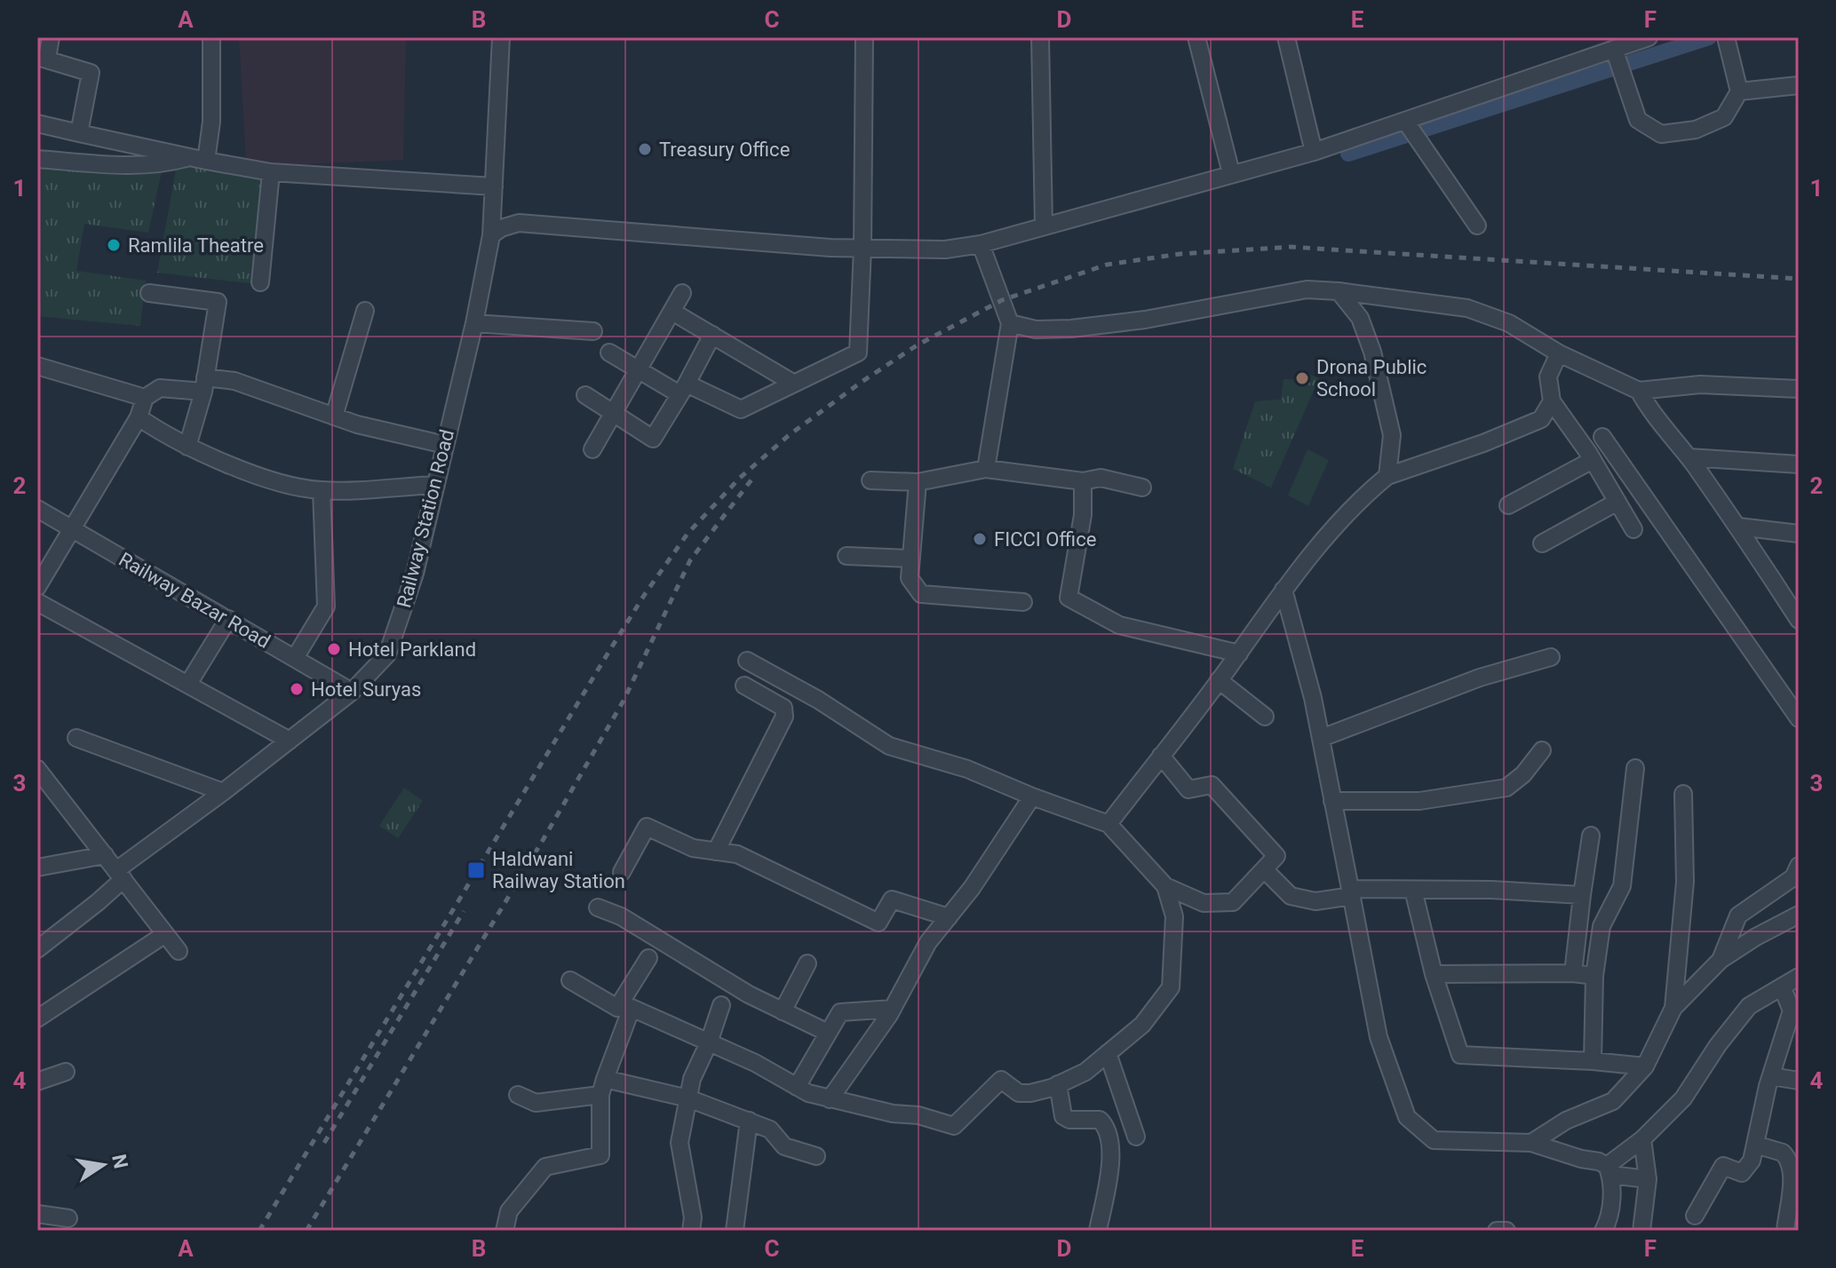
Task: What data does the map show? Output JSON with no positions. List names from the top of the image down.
{
  "streets": {
    "street": ["Railway Station Road", "Railway Bazar Road"]
  },
  "crossings": [
    ["Railway Station Road", "Railway Bazar Road"]
  ],
  "places": {
    "other": [
      "Treasury Office",
      "Ramlila Theatre",
      "Drona Public School",
      "FICCI Office",
      "Hotel Parkland",
      "Hotel Suryas"
    ],
    "transit": ["Haldwani Railway Station"]
  },
  "north": "right",
  "grid": {
    "columns": [
      "A",
      "B",
      "C",
      "D",
      "E",
      "F"
    ],
    "rows": [
      "1",
      "2",
      "3",
      "4"
    ]
  }
}
